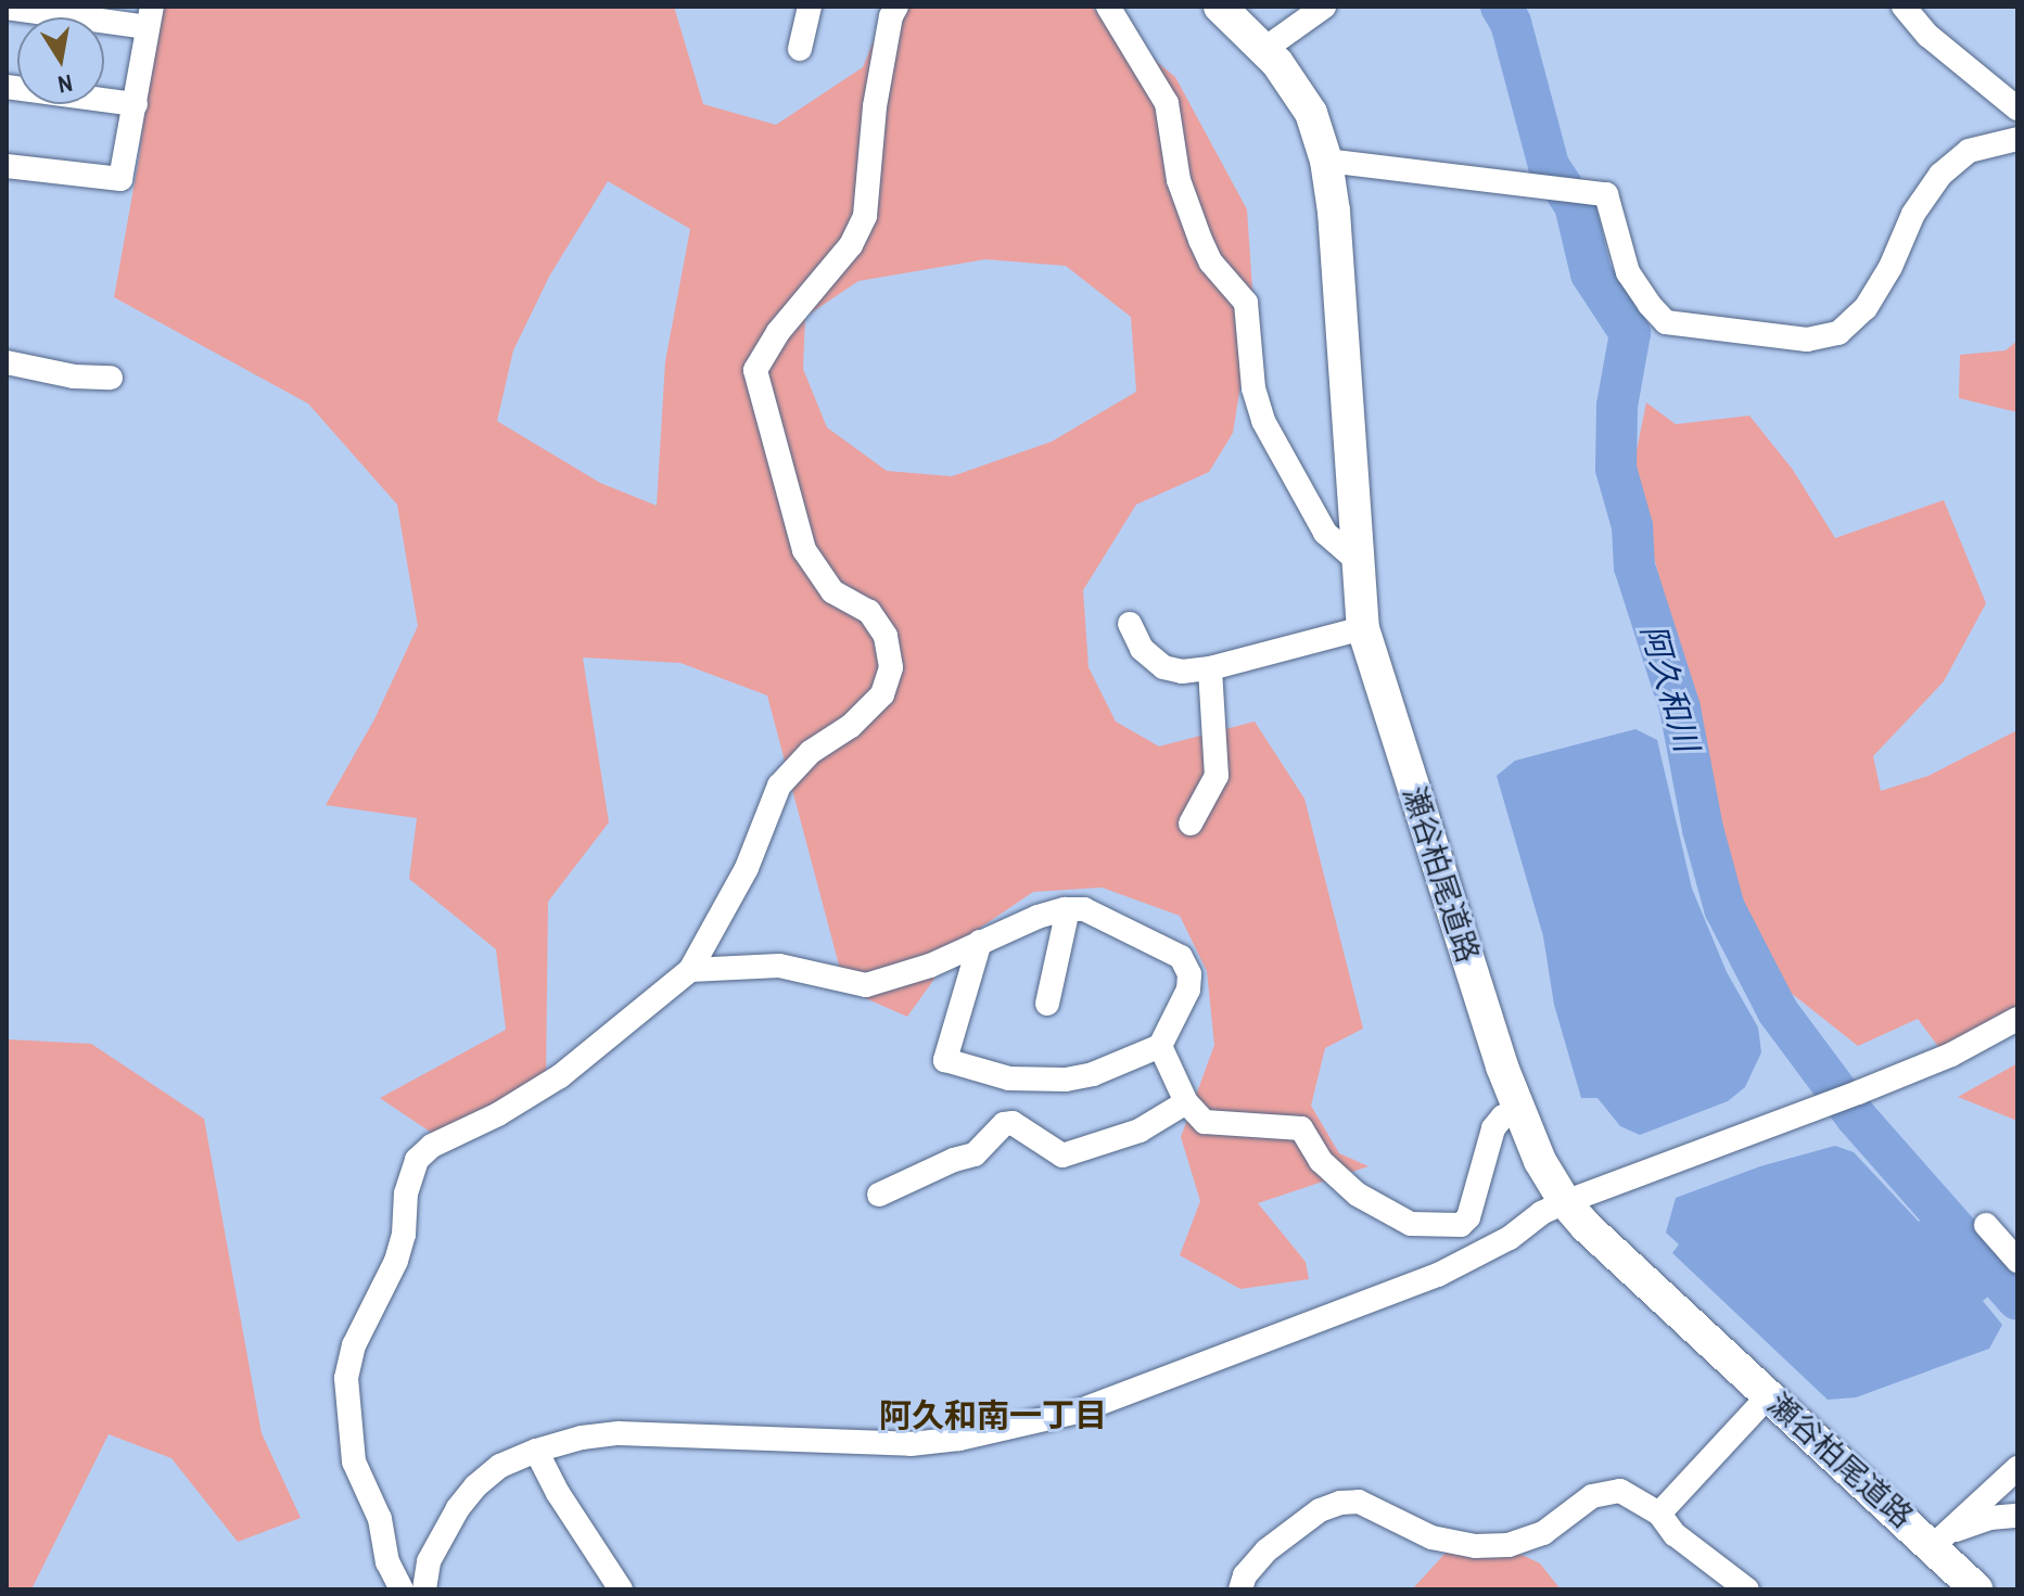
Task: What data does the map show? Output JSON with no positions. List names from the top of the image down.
{
  "streets": {
    "main road": ["瀬谷柏尾道路"]
  },
  "districts": ["阿久和南一丁目"],
  "water": ["阿久和川"],
  "north": "bottom"
}
